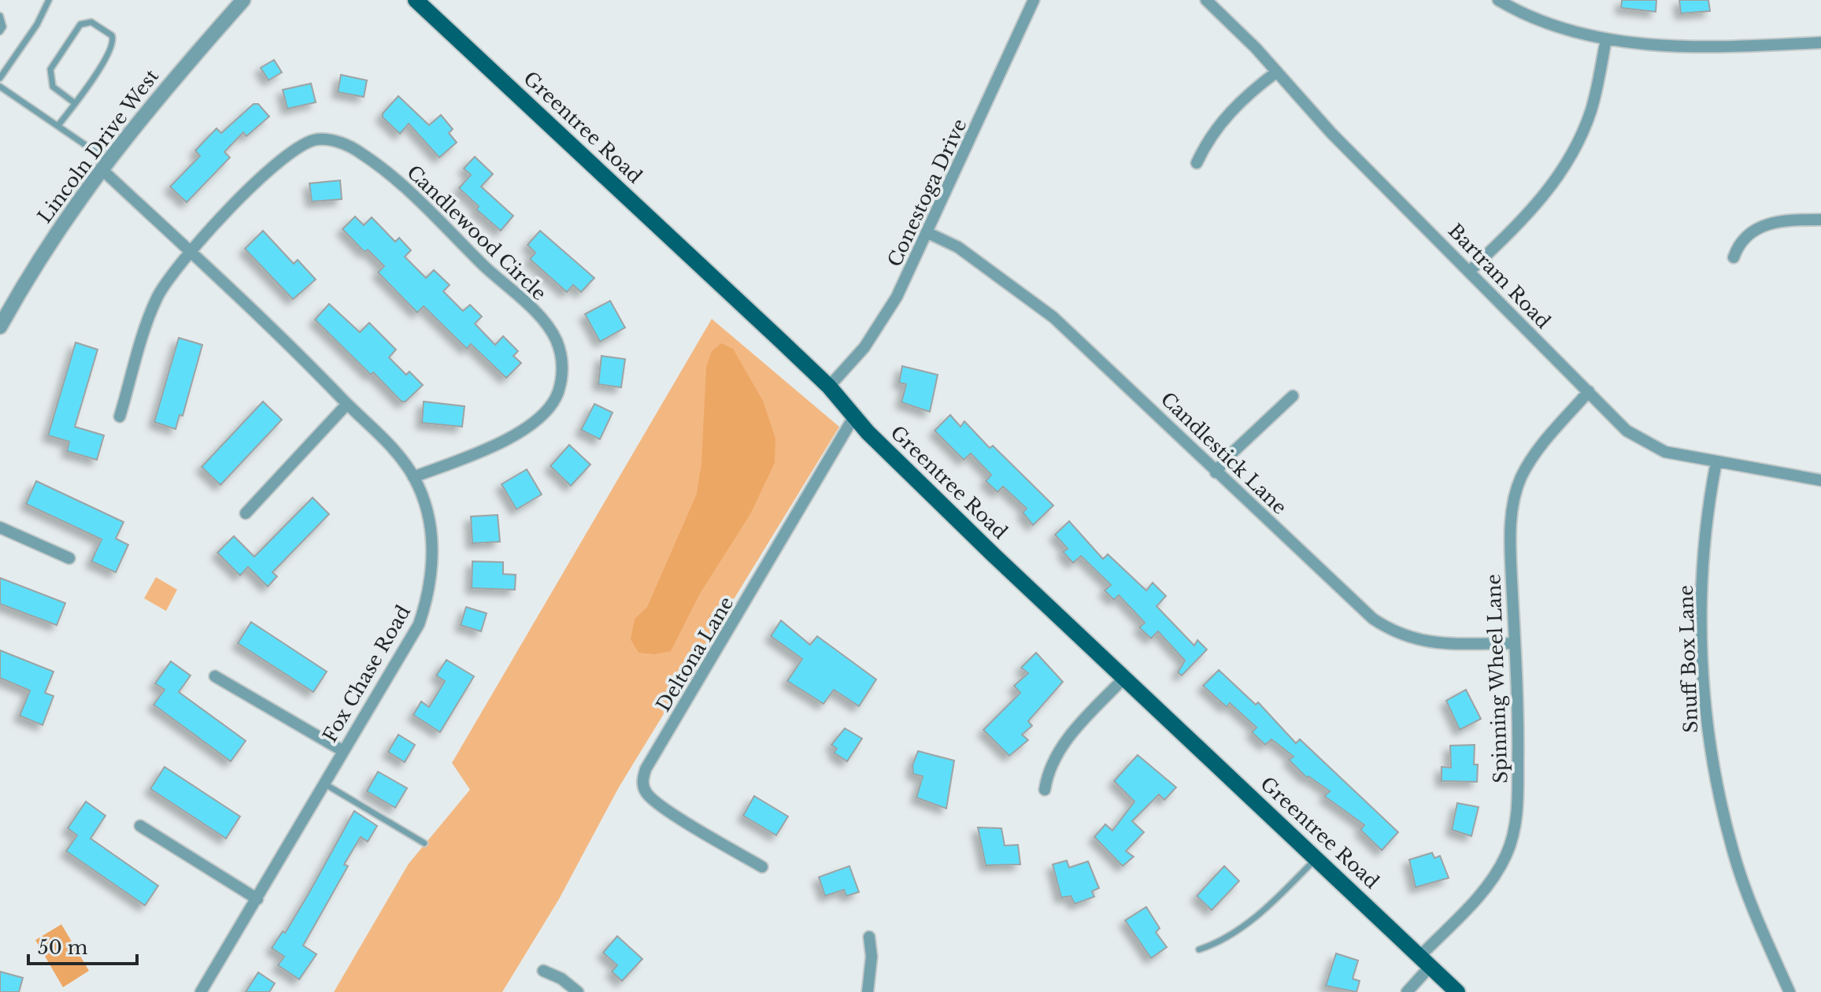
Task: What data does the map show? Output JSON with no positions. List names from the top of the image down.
{
  "streets": {
    "main road": ["Greentree Road"],
    "street": [
      "Lincoln Drive West",
      "Conestoga Drive",
      "Candlewood Circle",
      "Bartram Road",
      "Candlestick Lane",
      "Deltona Lane",
      "Snuff Box Lane",
      "Fox Chase Road",
      "Spinning Wheel Lane"
    ]
  },
  "crossings": [
    ["Greentree Road", "Conestoga Drive"],
    ["Greentree Road", "Deltona Lane"],
    ["Greentree Road", "Spinning Wheel Lane"],
    ["Lincoln Drive West", "Fox Chase Road"],
    ["Conestoga Drive", "Candlestick Lane"],
    ["Candlewood Circle", "Fox Chase Road"],
    ["Bartram Road", "Snuff Box Lane"],
    ["Bartram Road", "Spinning Wheel Lane"],
    ["Candlestick Lane", "Spinning Wheel Lane"]
  ],
  "scale_bar": "50 m"
}
